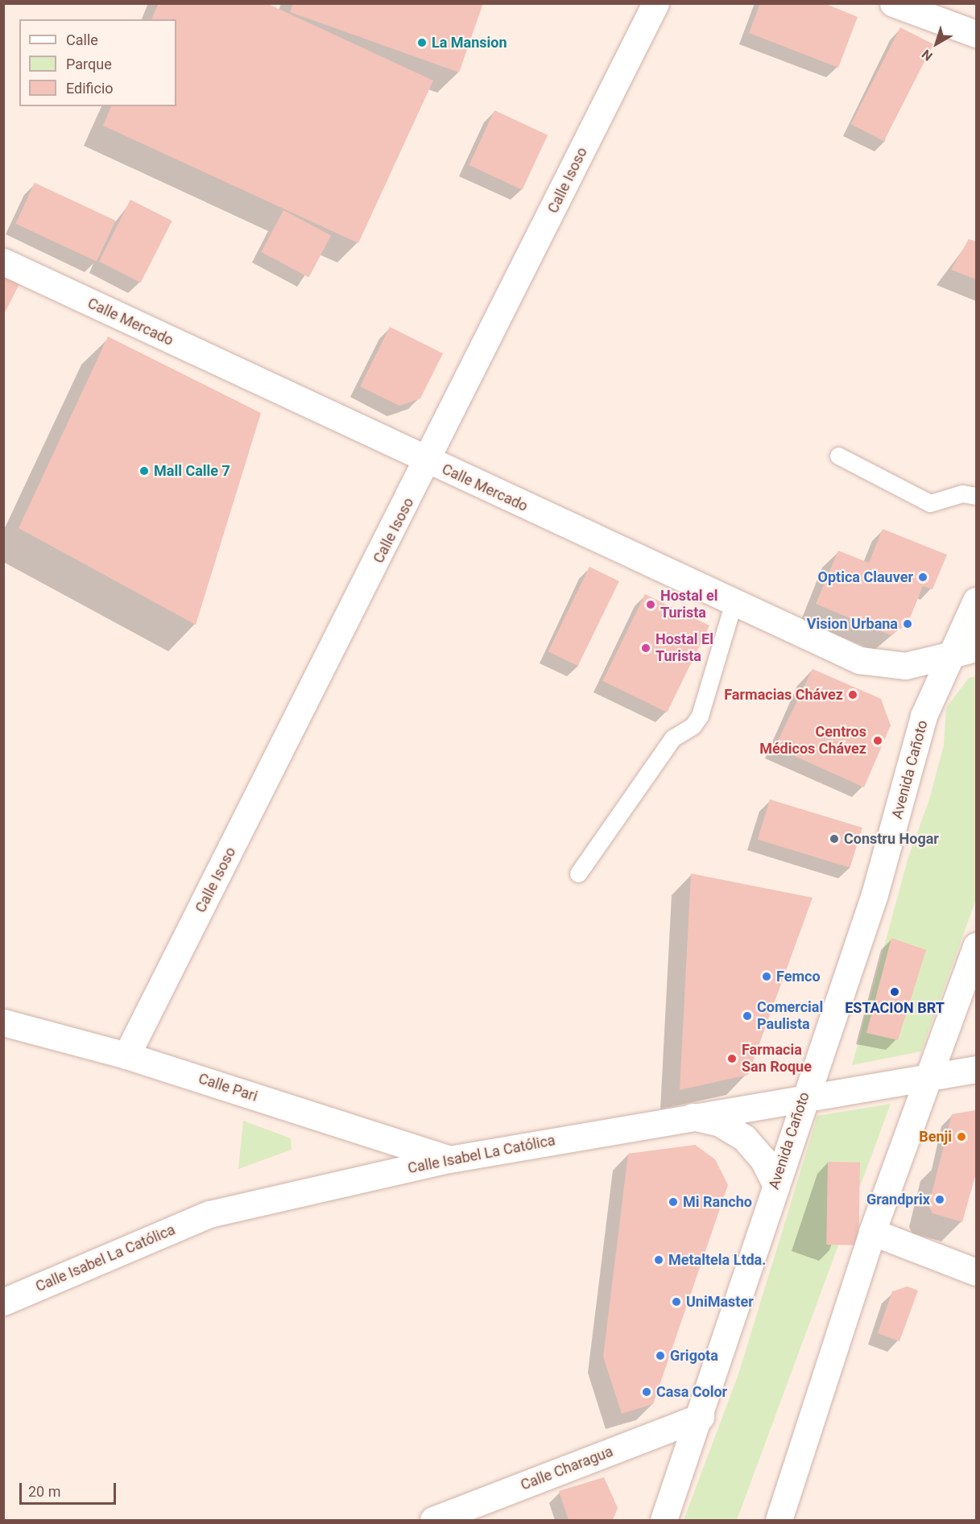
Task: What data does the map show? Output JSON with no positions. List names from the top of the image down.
{
  "streets": {
    "street": [
      "Calle Isoso",
      "Calle Mercado",
      "Avenida Cañoto",
      "Calle Pari",
      "Calle Isabel La Católica",
      "Calle Charagua"
    ]
  },
  "crossings": [
    ["Calle Isoso", "Calle Mercado"],
    ["Calle Isoso", "Calle Pari"],
    ["Calle Mercado", "Avenida Cañoto"],
    ["Avenida Cañoto", "Calle Isabel La Católica"],
    ["Avenida Cañoto", "Calle Charagua"],
    ["Calle Pari", "Calle Isabel La Católica"]
  ],
  "places": [
    "La Mansion",
    "Mall Calle 7",
    "Optica Clauver",
    "Hostal el Turista",
    "Vision Urbana",
    "Hostal El Turista",
    "Farmacias Chávez",
    "Centros Médicos Chávez",
    "Constru Hogar",
    "Femco",
    "ESTACION BRT",
    "Comercial Paulista",
    "Farmacia San Roque",
    "Benji",
    "Grandprix",
    "Mi Rancho",
    "Metaltela Ltda.",
    "UniMaster",
    "Grigota",
    "Casa Color"
  ],
  "legend": ["Calle", "Parque", "Edificio"],
  "scale_bar": "20 m",
  "north": "bottom left"
}
